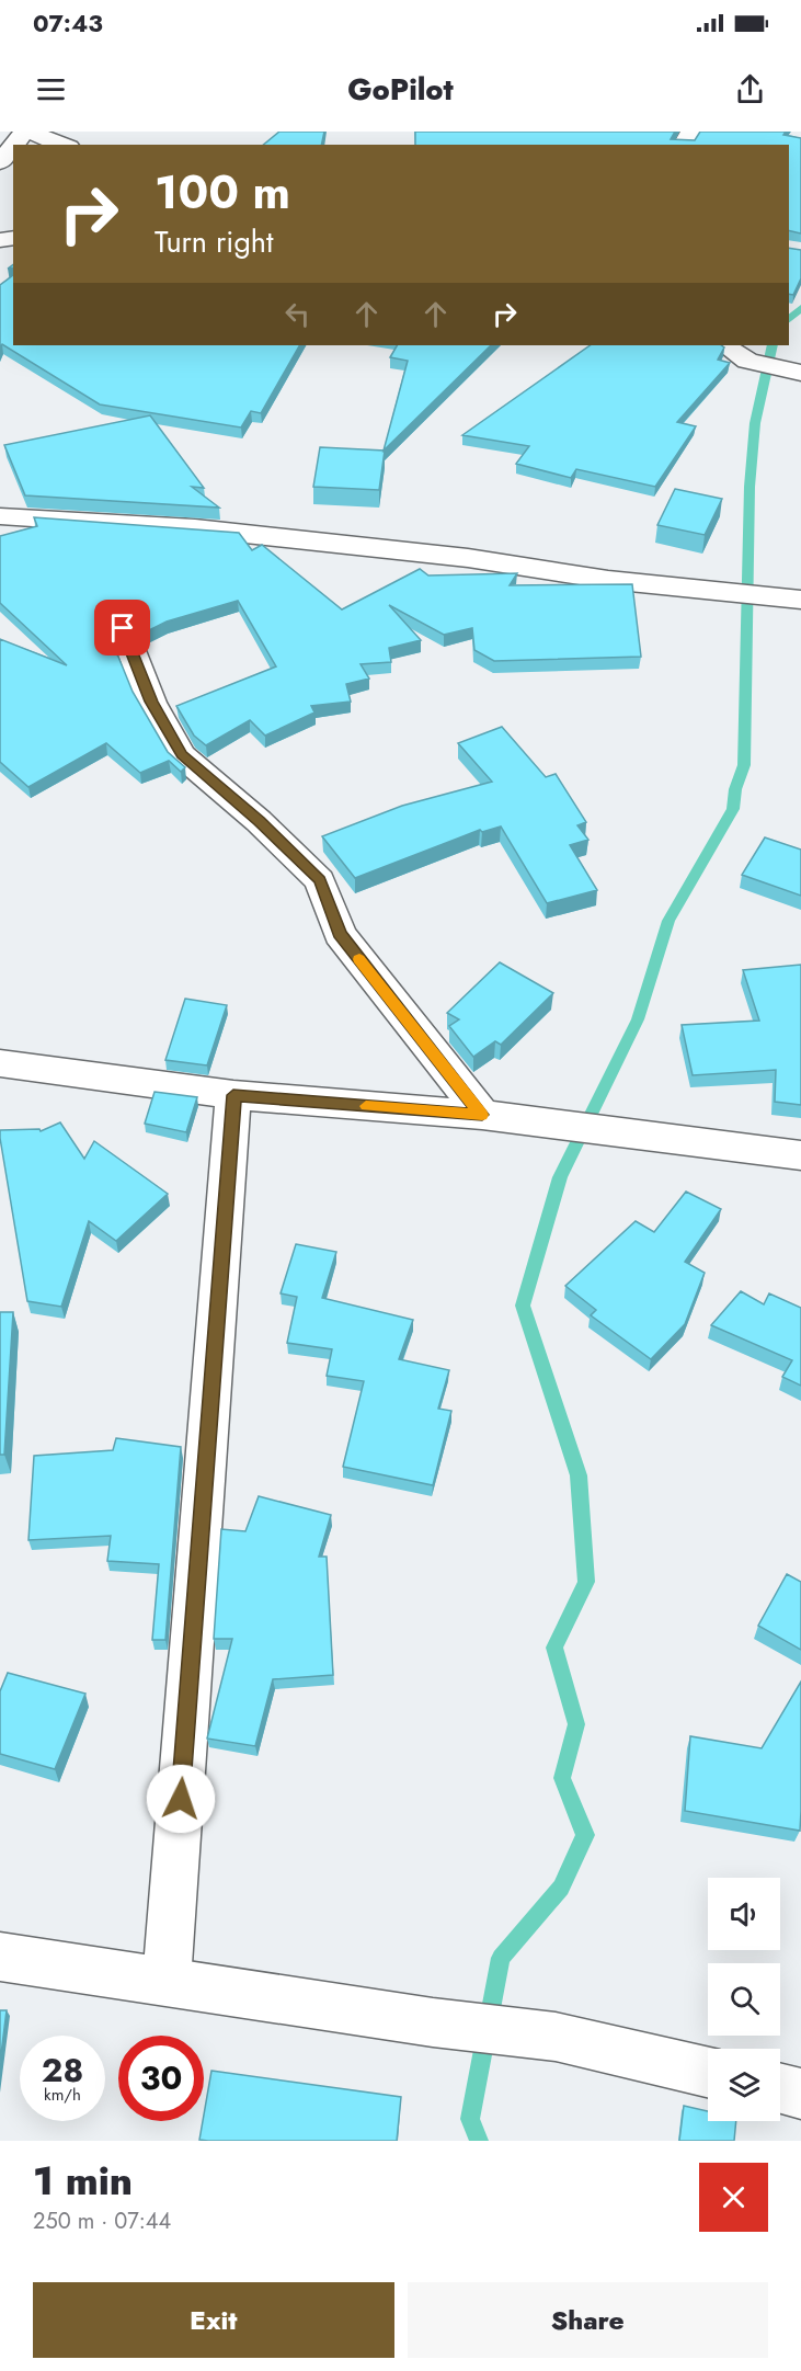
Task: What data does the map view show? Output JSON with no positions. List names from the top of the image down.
{
  "page": {
    "status": "07:43",
    "header": "GoPilot",
    "turn": ["100 m", "Turn right"],
    "speed": "28 km/h",
    "limit": "30",
    "heading": ["1 min", "250 m · 07:44"],
    "buttons": ["Exit", "Share"]
  }
}
